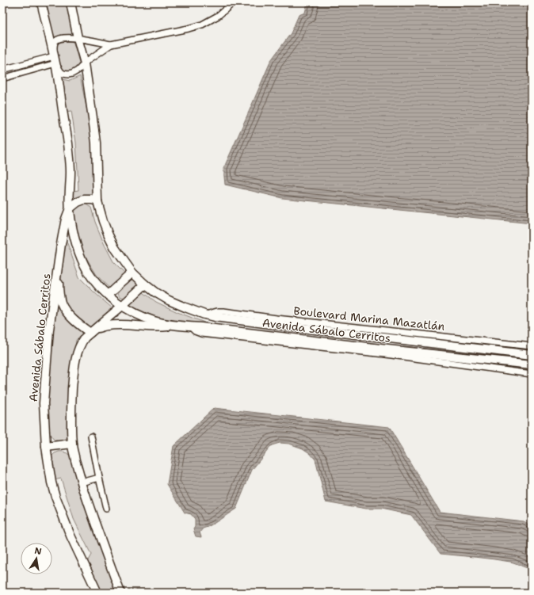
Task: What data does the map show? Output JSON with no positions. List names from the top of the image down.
{
  "streets": {
    "main road": ["Avenida Sábalo Cerritos"],
    "street": ["Boulevard Marina Mazatlán"]
  },
  "crossings": [
    ["Boulevard Marina Mazatlán", "Avenida Sábalo Cerritos"]
  ],
  "north": "top"
}
